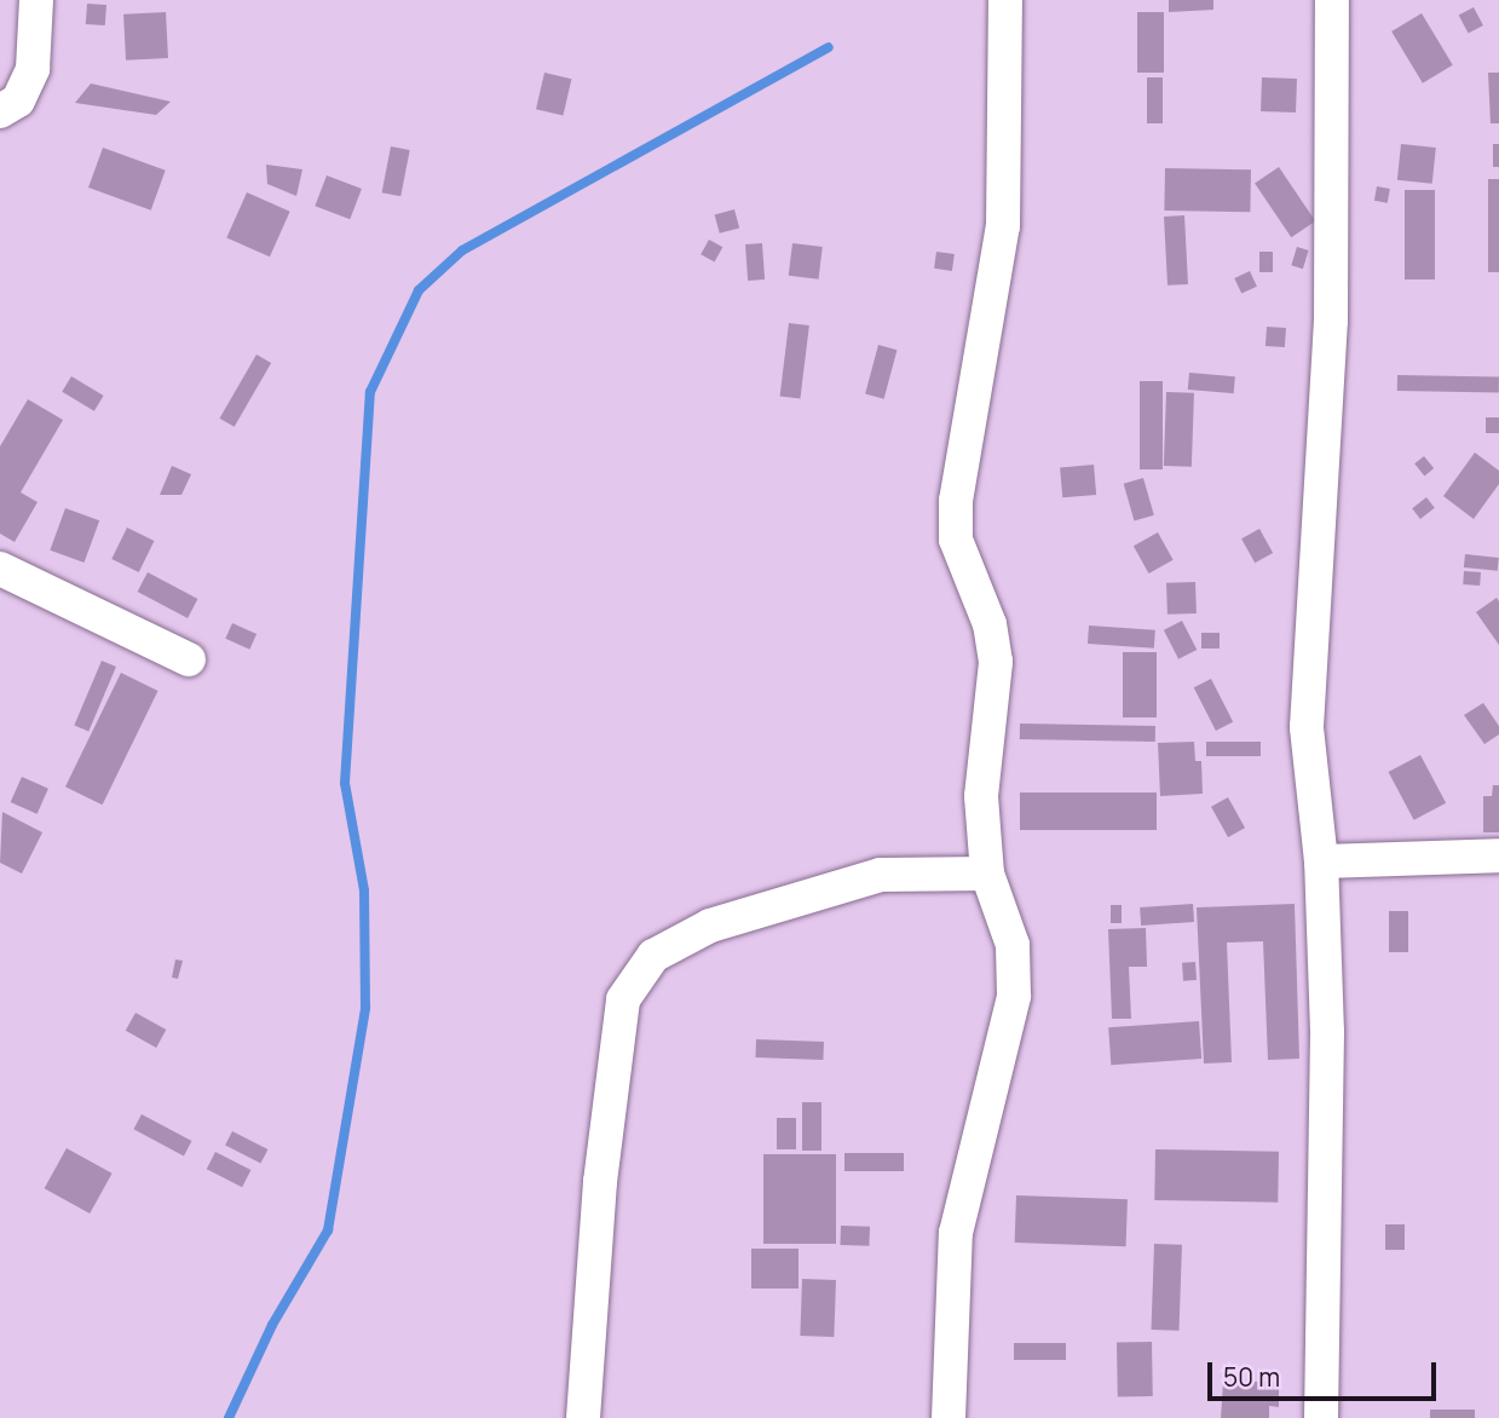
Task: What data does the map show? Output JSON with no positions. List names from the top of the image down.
{
  "scale_bar": "50 m"
}
